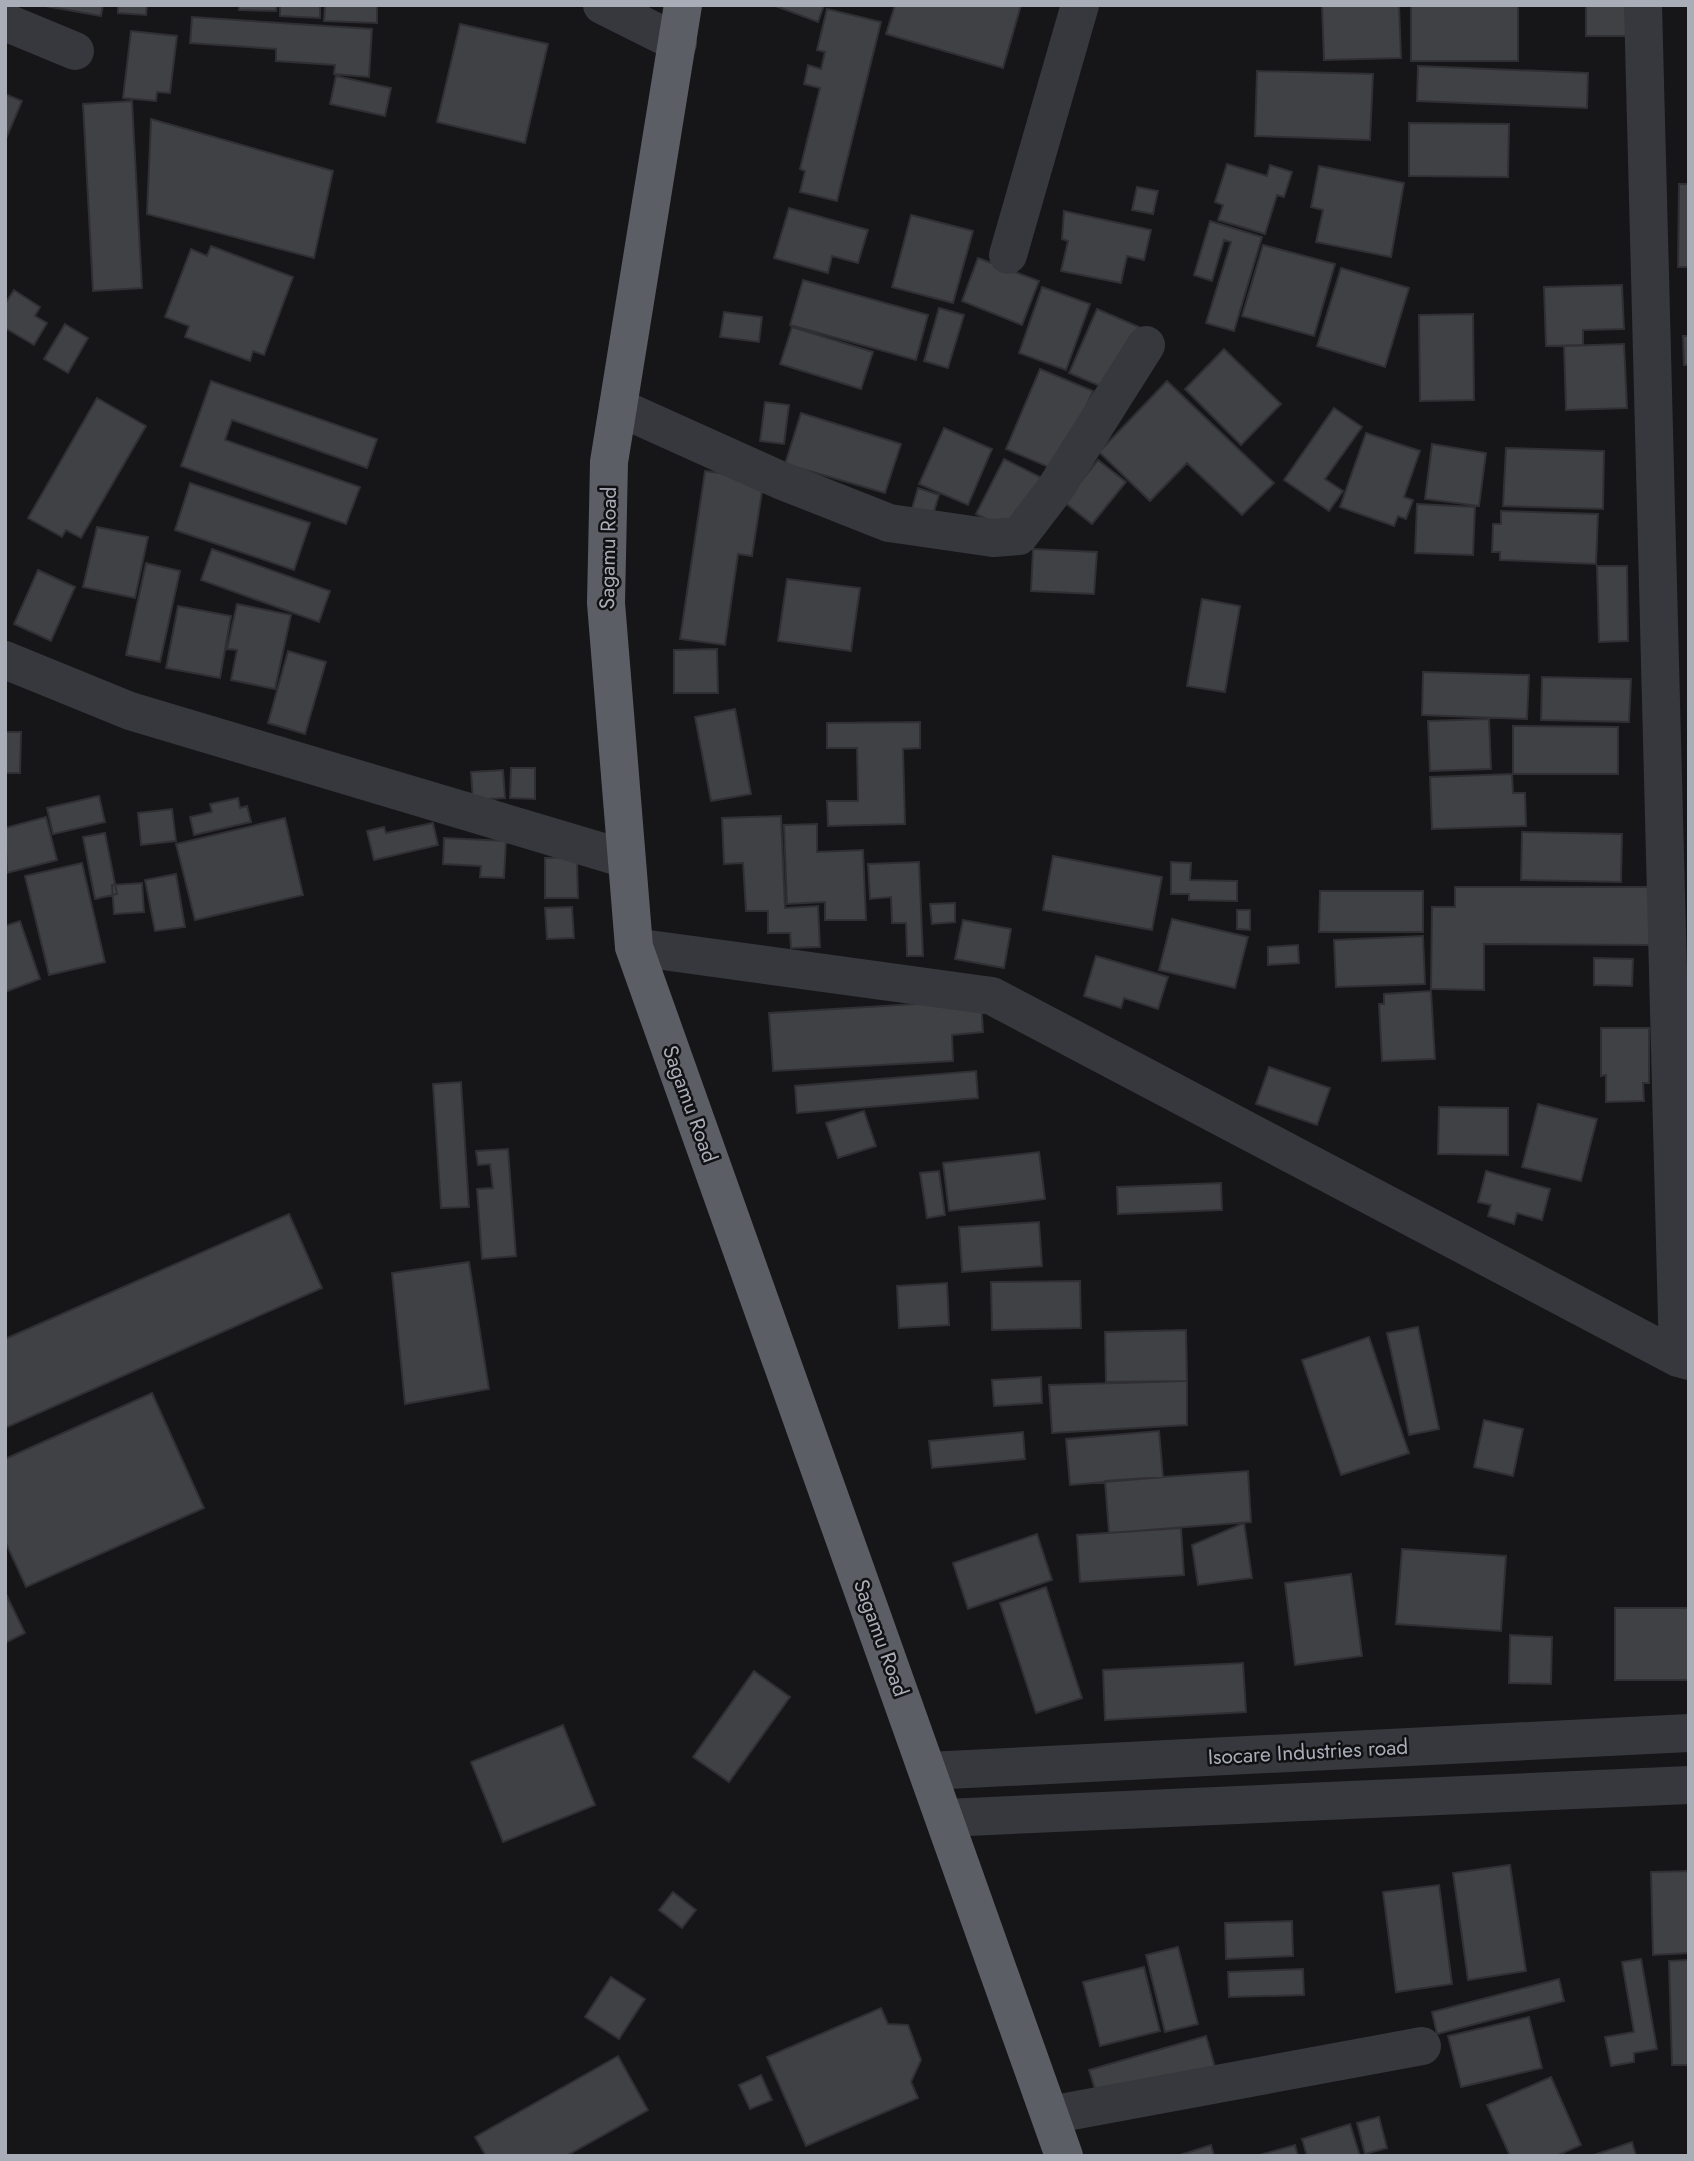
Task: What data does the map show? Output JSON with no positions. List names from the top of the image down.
{
  "streets": {
    "highway": ["Sagamu Road"],
    "street": ["Isocare Industries road"]
  },
  "crossings": [
    ["Sagamu Road", "Isocare Industries road"]
  ]
}
